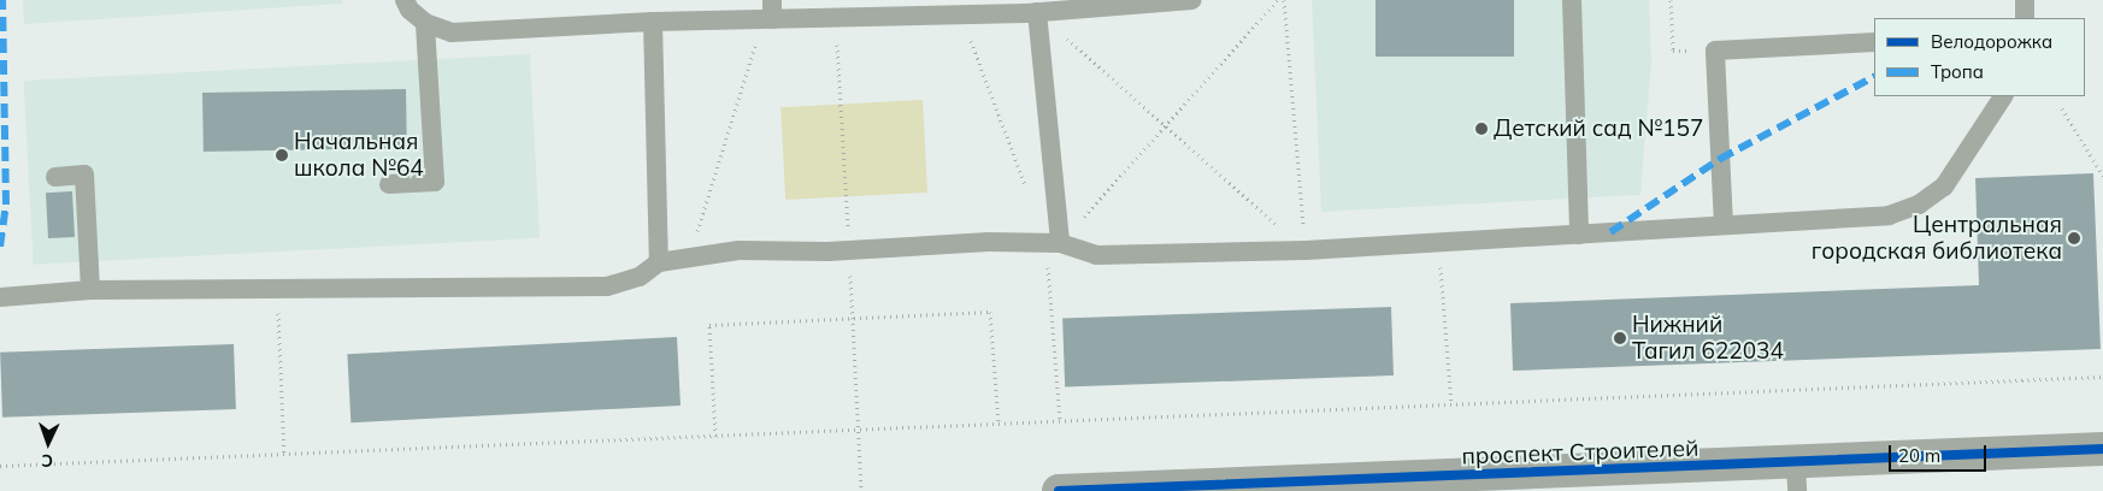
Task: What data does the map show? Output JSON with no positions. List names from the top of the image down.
{
  "streets": {
    "street": ["проспект Строителей"]
  },
  "places": [
    "Детский сад №157",
    "Начальная школа №64",
    "Центральная городская библиотека",
    "Нижний Тагил 622034"
  ],
  "legend": ["Велодорожка", "Тропа"],
  "scale_bar": "20 m",
  "north": "bottom"
}
